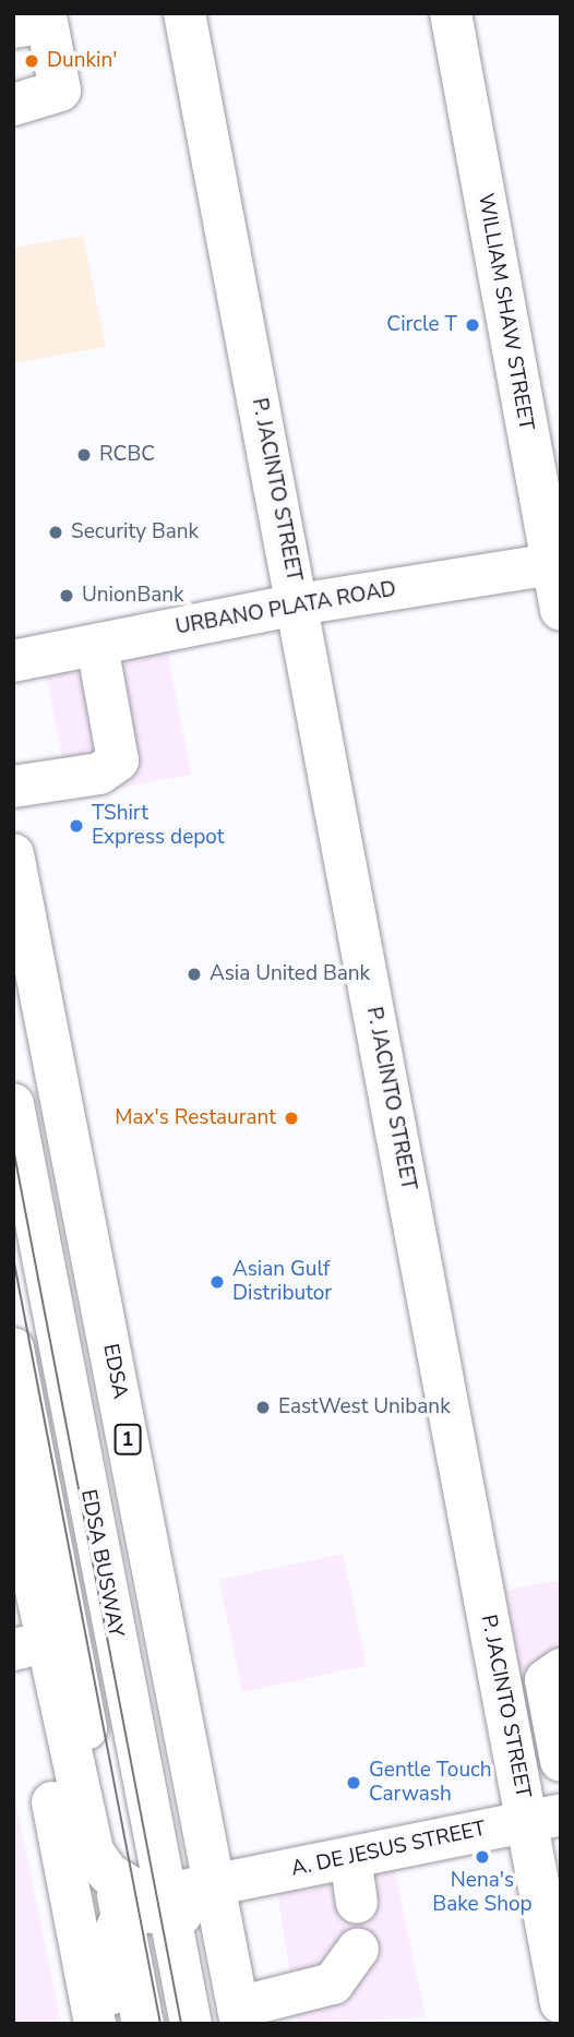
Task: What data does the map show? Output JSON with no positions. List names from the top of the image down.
{
  "streets": {
    "main road": [
      "WILLIAM SHAW STREET",
      "P. JACINTO STREET",
      "URBANO PLATA ROAD",
      "EDSA",
      "1",
      "EDSA BUSWAY",
      "A. DE JESUS STREET"
    ]
  },
  "crossings": [
    ["WILLIAM SHAW STREET", "URBANO PLATA ROAD"],
    ["P. JACINTO STREET", "URBANO PLATA ROAD"],
    ["P. JACINTO STREET", "A. DE JESUS STREET"],
    ["EDSA", "A. DE JESUS STREET"],
    ["EDSA BUSWAY", "A. DE JESUS STREET"]
  ],
  "places": [
    "Dunkin'",
    "Circle T",
    "RCBC",
    "Security Bank",
    "UnionBank",
    "TShirt Express depot",
    "Asia United Bank",
    "Max's Restaurant",
    "Asian Gulf Distributor",
    "EastWest Unibank",
    "Gentle Touch Carwash",
    "Nena's Bake Shop"
  ]
}
